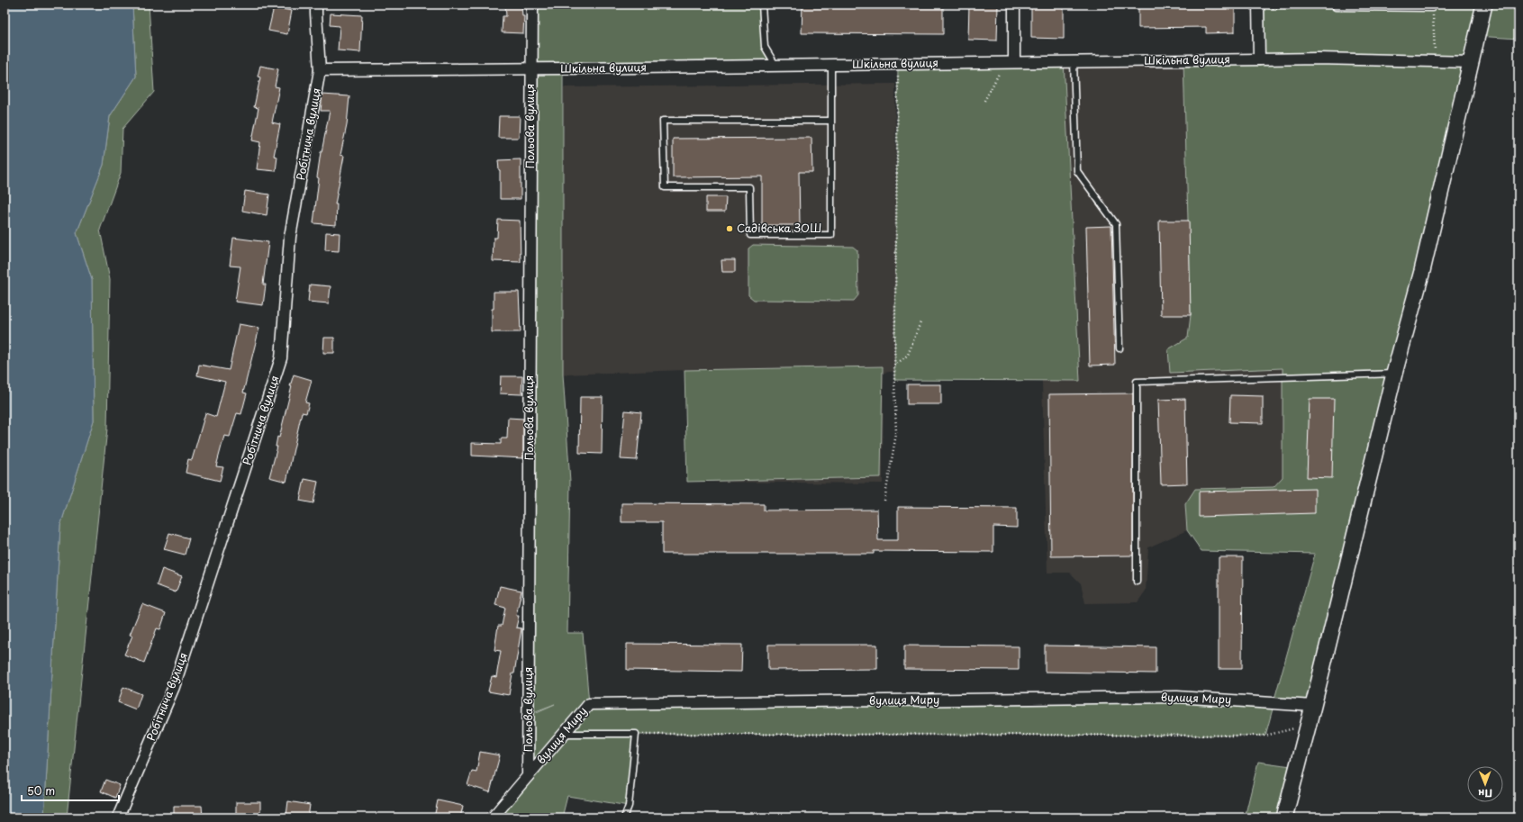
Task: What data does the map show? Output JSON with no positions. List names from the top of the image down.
{
  "streets": {
    "street": [
      "Шкільна вулиця",
      "Польова вулиця",
      "Робітнича вулиця",
      "вулиця Миру"
    ]
  },
  "crossings": [
    ["Шкільна вулиця", "Польова вулиця"],
    ["Шкільна вулиця", "Робітнича вулиця"],
    ["Польова вулиця", "вулиця Миру"]
  ],
  "places": ["Садівська ЗОШ"],
  "scale_bar": "50 m",
  "north": "bottom"
}
